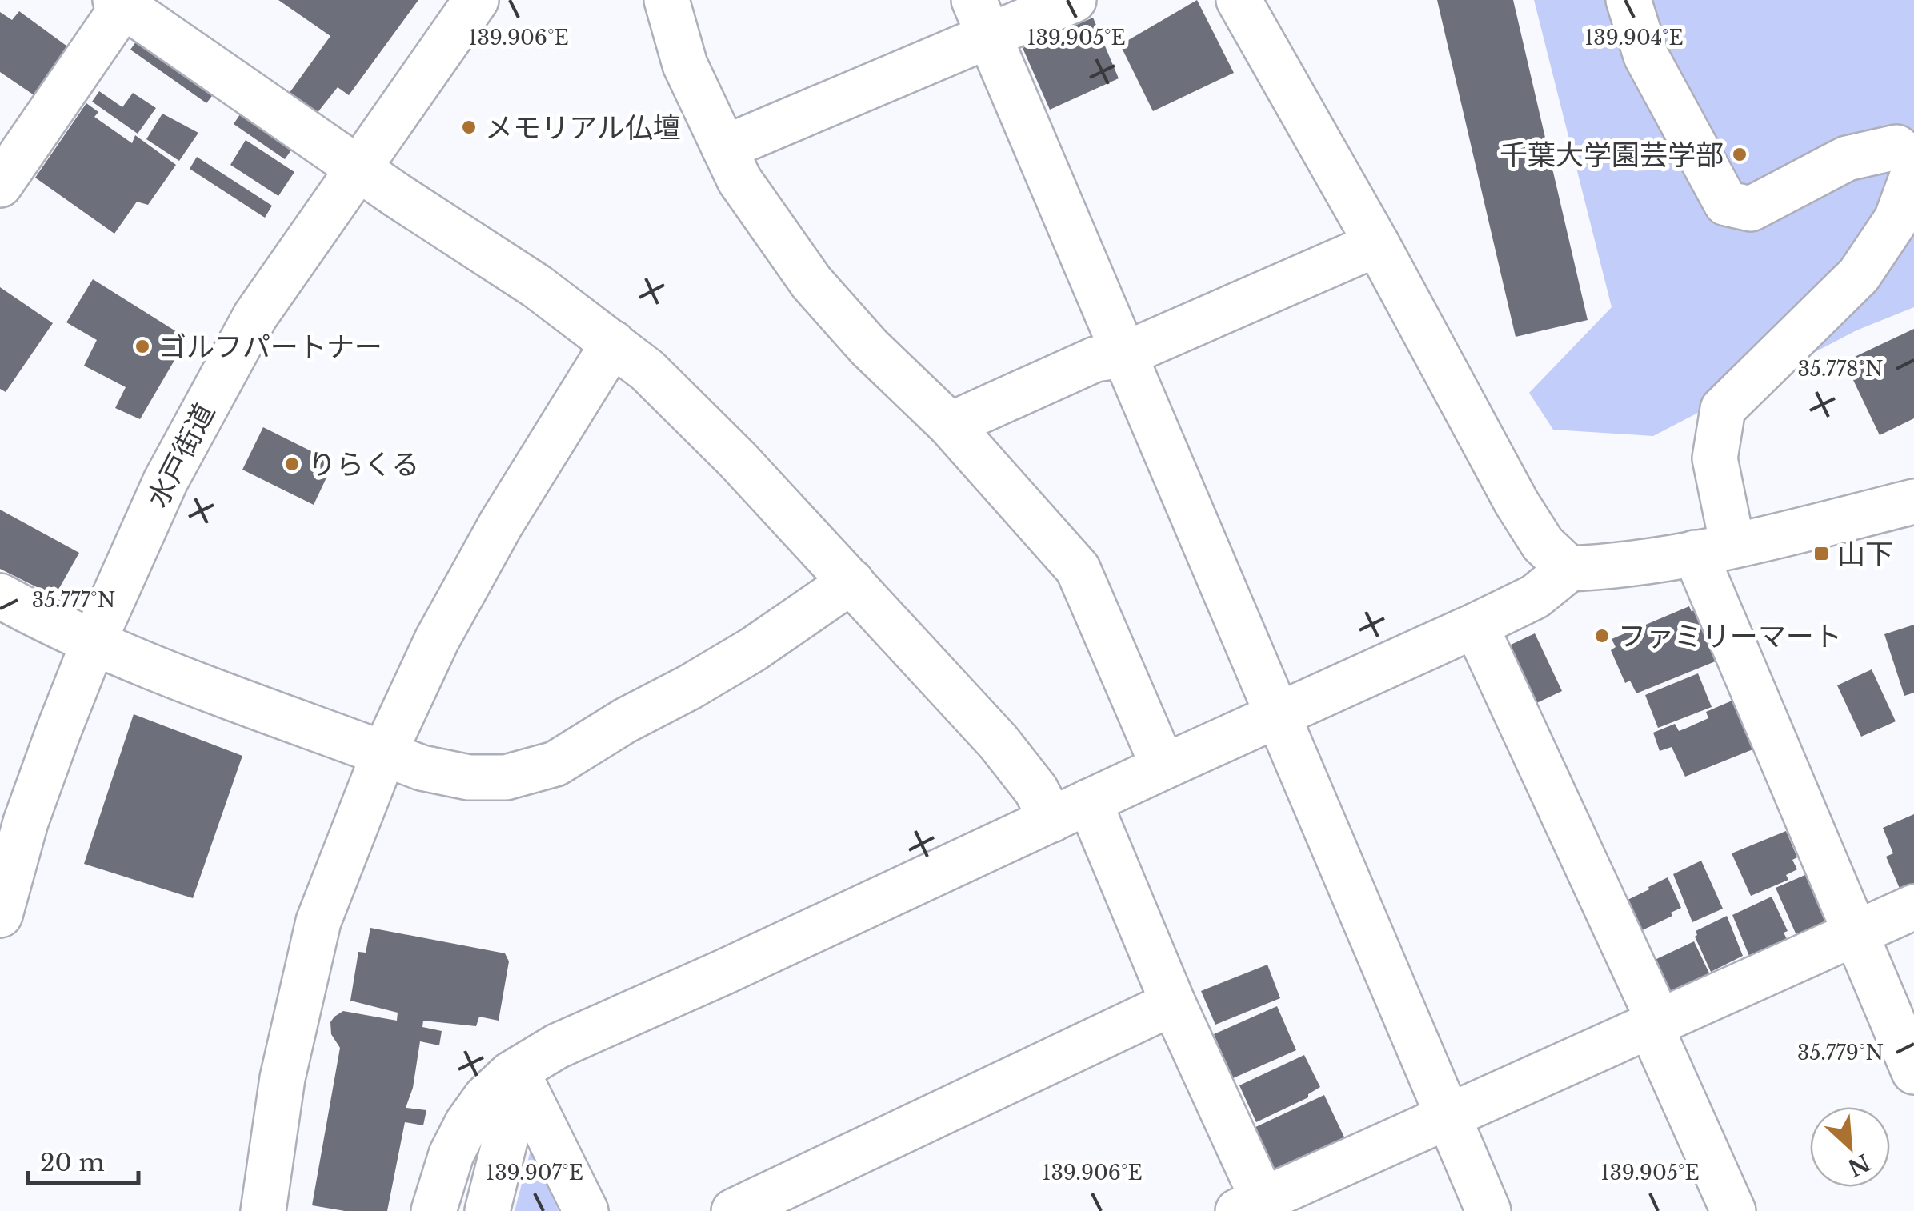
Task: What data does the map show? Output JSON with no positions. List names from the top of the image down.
{
  "streets": {
    "main road": ["水戸街道"]
  },
  "places": {
    "other": [
      "メモリアル仏壇",
      "千葉大学園芸学部",
      "ゴルフパートナー",
      "りらくる",
      "ファミリーマート"
    ],
    "transit": ["山下"]
  },
  "scale_bar": "20 m",
  "north": "bottom right",
  "coordinates": [
    "139.906°E",
    "139.905°E",
    "139.904°E",
    "35.778°N",
    "35.777°N",
    "35.779°N",
    "139.907°E"
  ]
}
